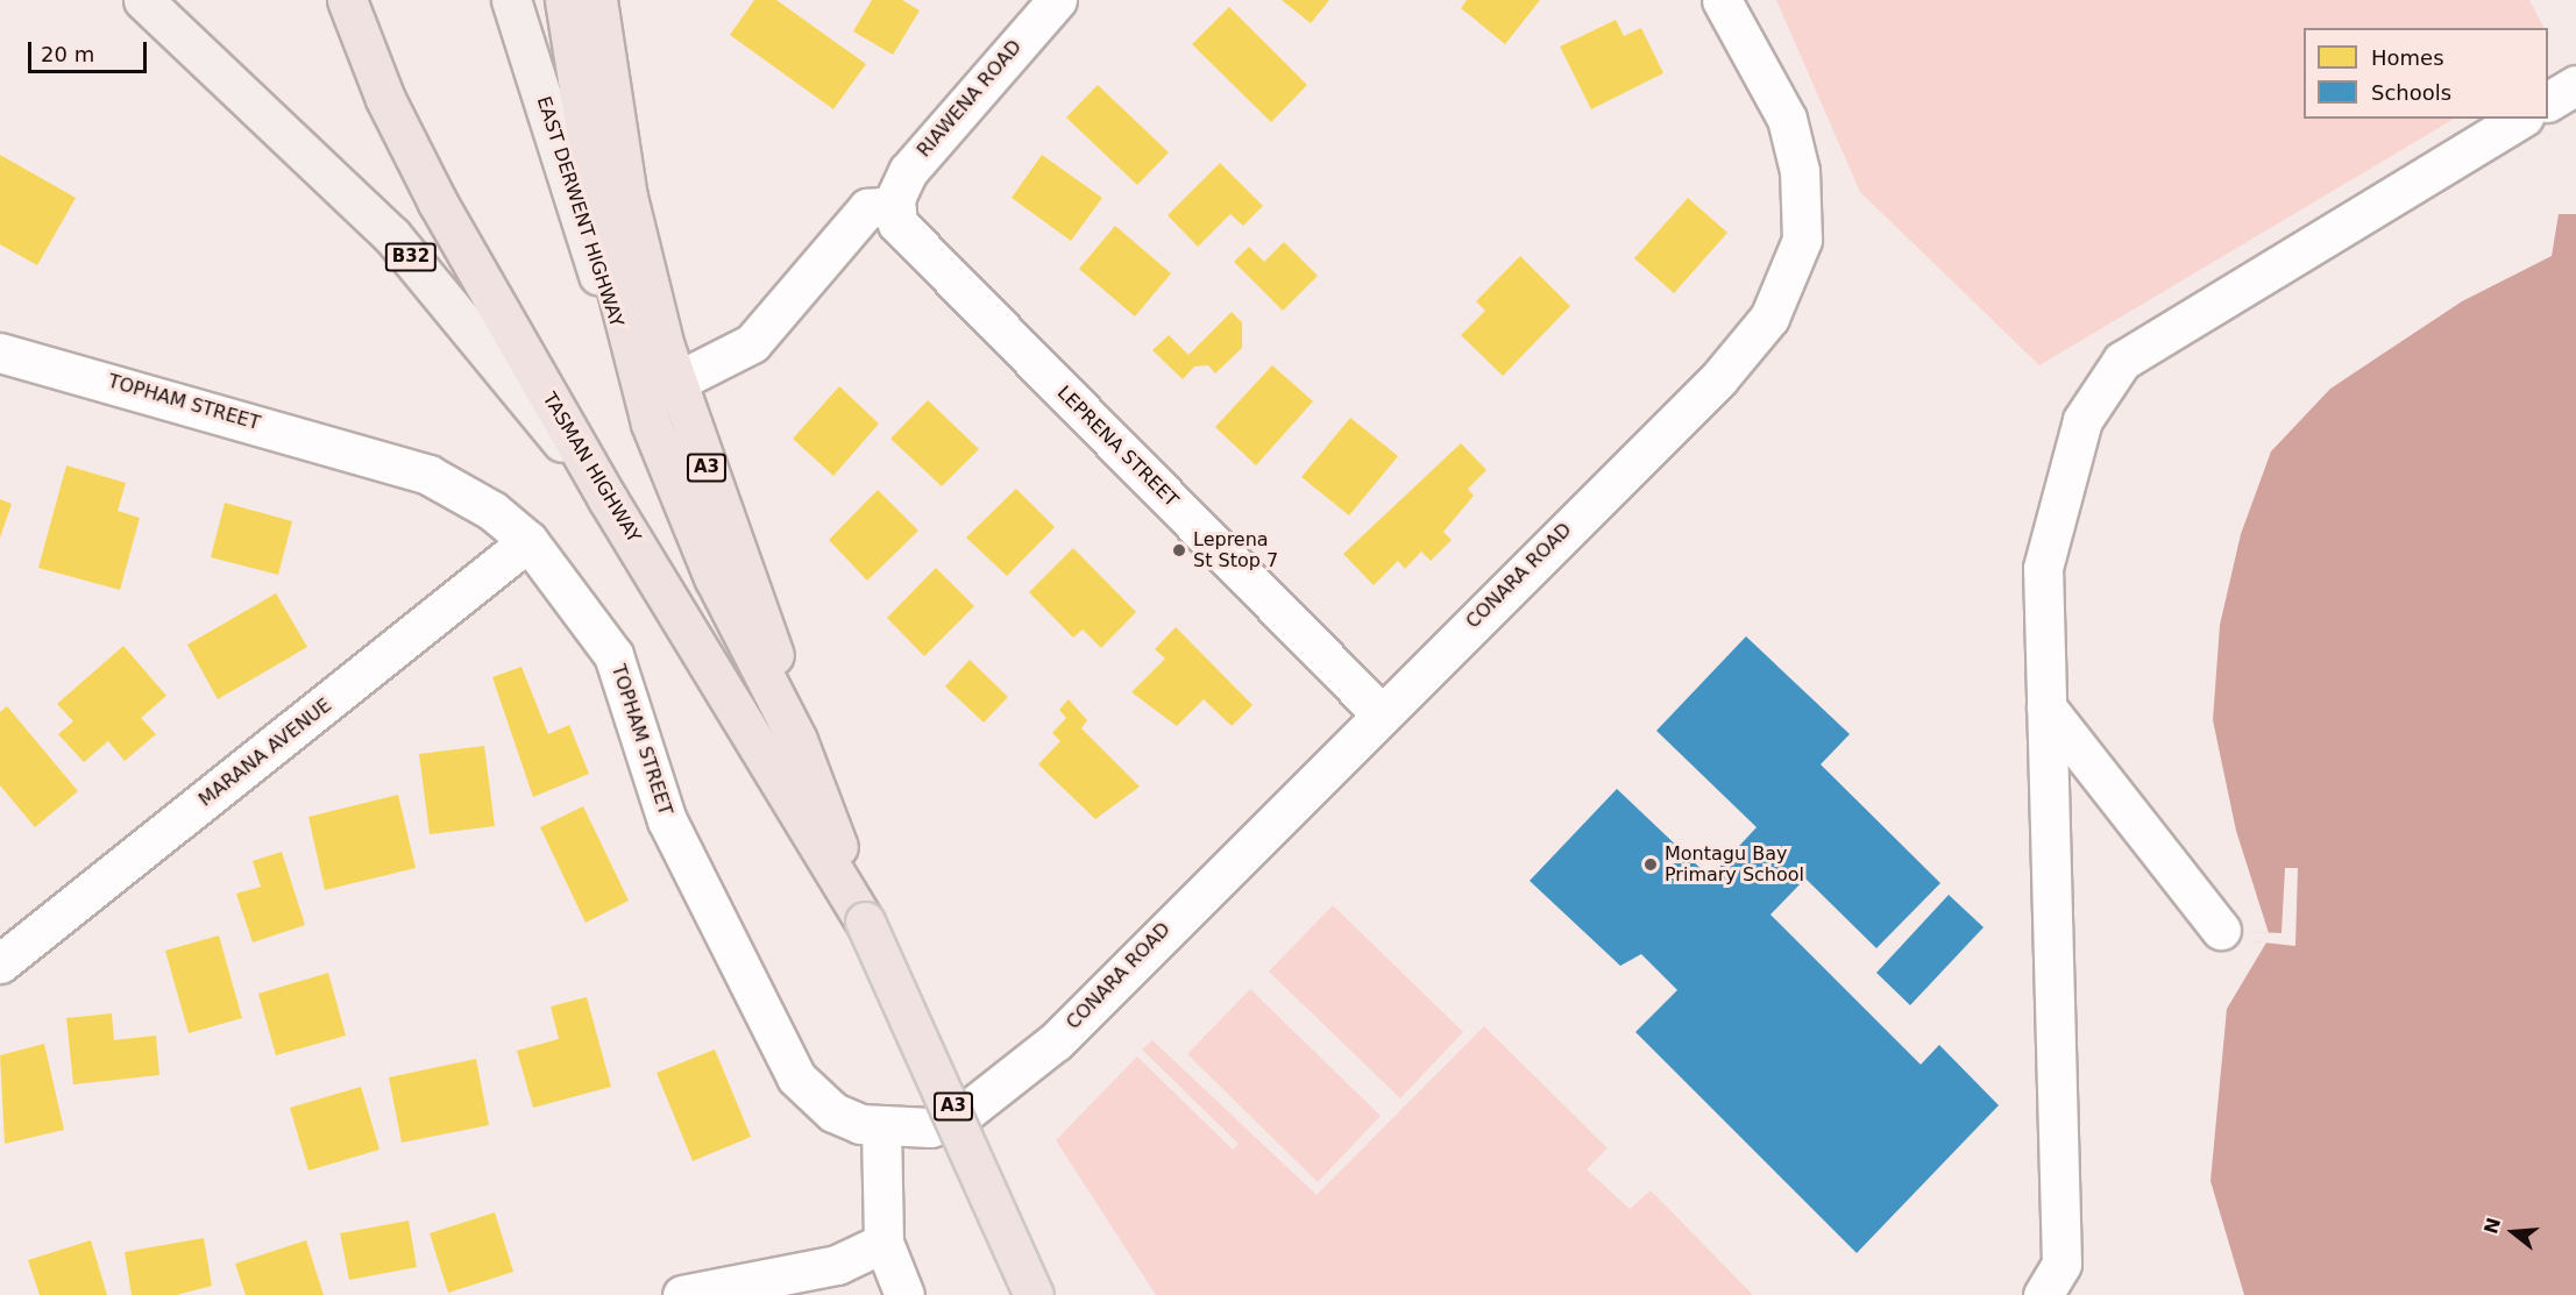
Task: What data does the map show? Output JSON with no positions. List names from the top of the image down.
{
  "streets": {
    "highway": ["TASMAN HIGHWAY", "A3"],
    "main road": ["EAST DERWENT HIGHWAY", "B32"],
    "street": [
      "RIAWENA ROAD",
      "TOPHAM STREET",
      "LEPRENA STREET",
      "CONARA ROAD",
      "MARANA AVENUE"
    ]
  },
  "crossings": [
    ["RIAWENA ROAD", "LEPRENA STREET"],
    ["EAST DERWENT HIGHWAY", "TASMAN HIGHWAY"],
    ["B32", "TASMAN HIGHWAY"],
    ["TOPHAM STREET", "CONARA ROAD"],
    ["TOPHAM STREET", "MARANA AVENUE"],
    ["LEPRENA STREET", "CONARA ROAD"],
    ["TASMAN HIGHWAY", "A3"]
  ],
  "places": ["Leprena St Stop 7", "Montagu Bay Primary School"],
  "legend": ["Homes", "Schools"],
  "scale_bar": "20 m",
  "north": "left"
}
